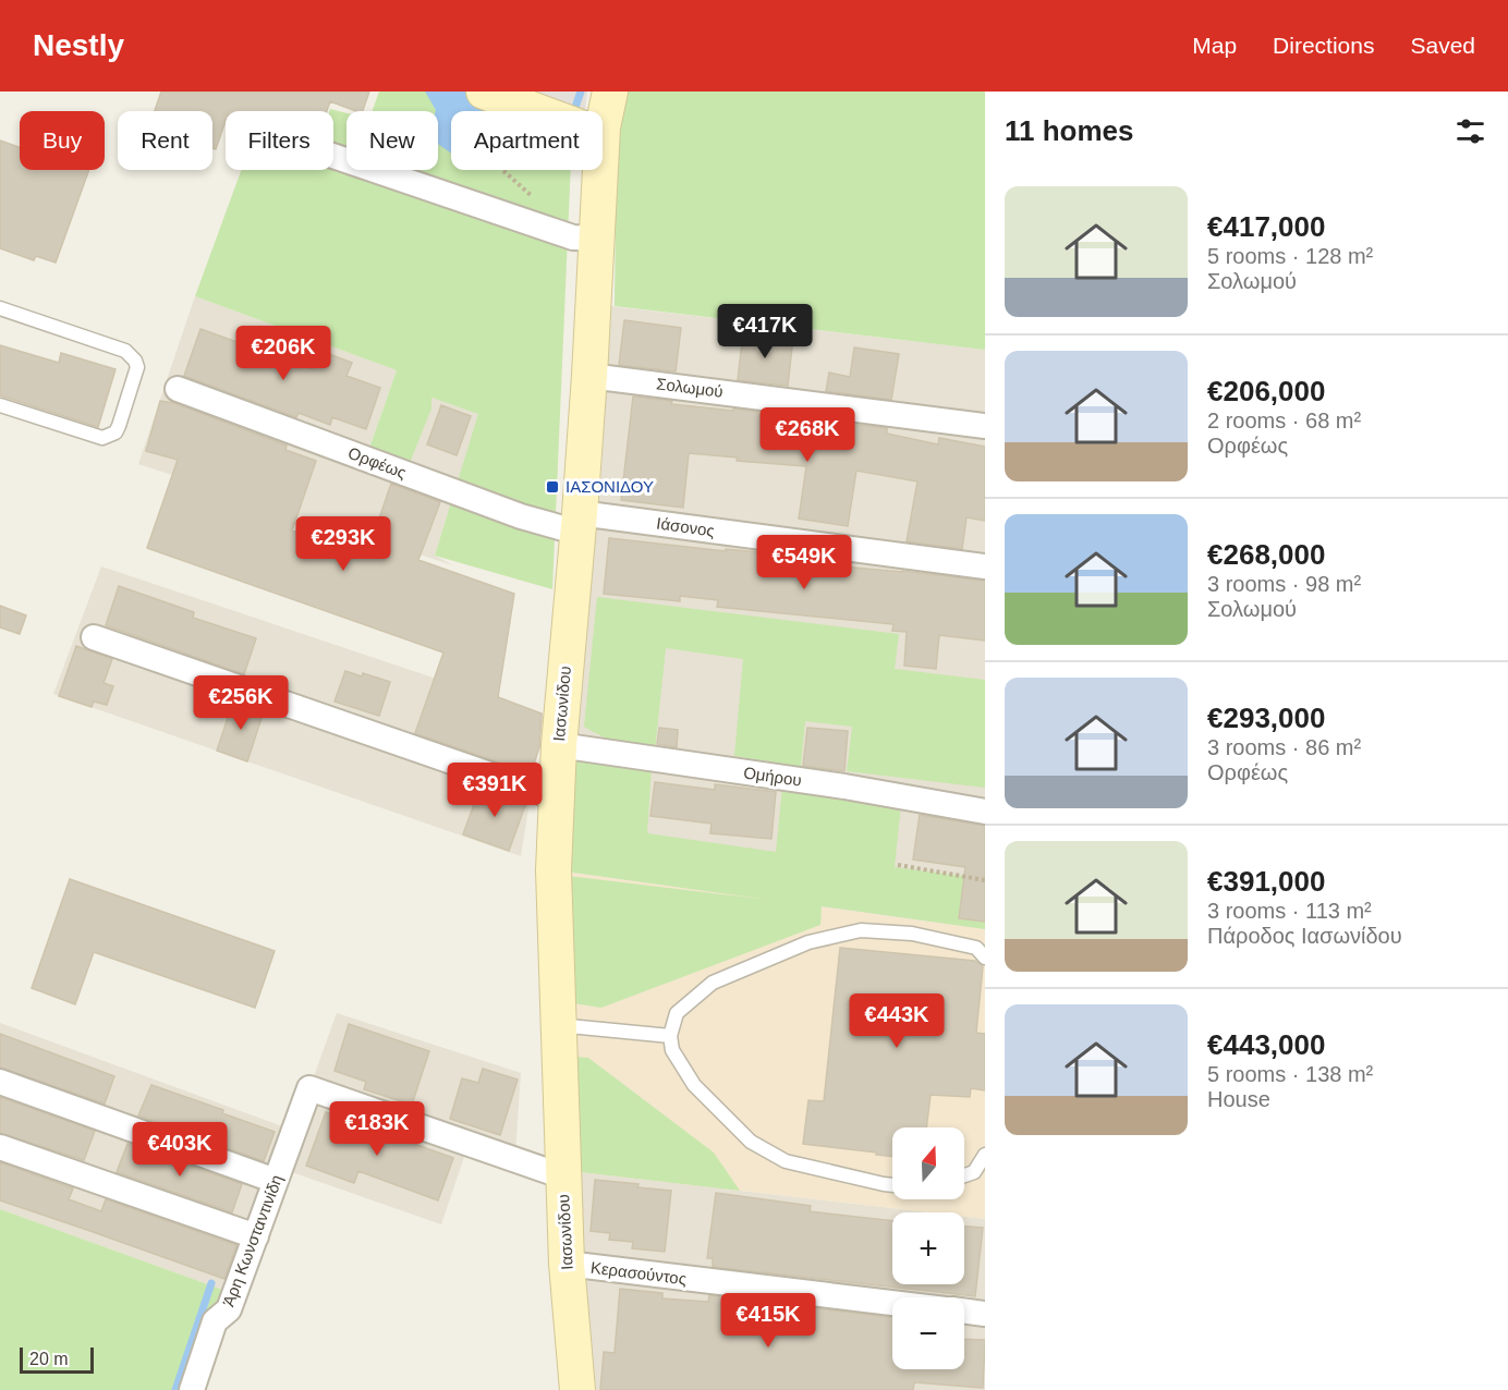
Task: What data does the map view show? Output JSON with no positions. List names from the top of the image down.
{
  "streets": {
    "street": [
      "Σολωμού",
      "Ορφέως",
      "Ιάσονος",
      "Ιασωνίδου",
      "Ομήρου",
      "Άρη Κωνσταντινίδη",
      "Κερασούντος"
    ]
  },
  "crossings": [
    ["Σολωμού", "Ιασωνίδου"],
    ["Ορφέως", "Ιάσονος"],
    ["Ορφέως", "Ιασωνίδου"],
    ["Ιάσονος", "Ιασωνίδου"],
    ["Ιασωνίδου", "Ομήρου"],
    ["Ιασωνίδου", "Άρη Κωνσταντινίδη"],
    ["Ιασωνίδου", "Κερασούντος"]
  ],
  "places": {
    "transit": ["ΙΑΣΟΝΙΔΟΥ"]
  },
  "scale_bar": "20 m",
  "north": "top",
  "page": {
    "header": "Nestly",
    "nav": ["Map", "Directions", "Saved"],
    "heading": "11 homes",
    "chip": [
      "Buy",
      "Rent",
      "Filters",
      "New",
      "Apartment"
    ],
    "list": [
      {
        "name": "€417,000",
        "note": "5 rooms · 128 m² · Σολωμού"
      },
      {
        "name": "€206,000",
        "note": "2 rooms · 68 m² · Ορφέως"
      },
      {
        "name": "€268,000",
        "note": "3 rooms · 98 m² · Σολωμού"
      },
      {
        "name": "€293,000",
        "note": "3 rooms · 86 m² · Ορφέως"
      },
      {
        "name": "€391,000",
        "note": "3 rooms · 113 m² · Πάροδος Ιασωνίδου"
      },
      {
        "name": "€443,000",
        "note": "5 rooms · 138 m² · House"
      }
    ],
    "price": [
      "€417K",
      "€206K",
      "€268K",
      "€293K",
      "€549K",
      "€256K",
      "€391K",
      "€443K",
      "€183K",
      "€403K",
      "€415K"
    ],
    "map_buttons": ["+", "−"],
    "scale": "20 m"
  }
}
